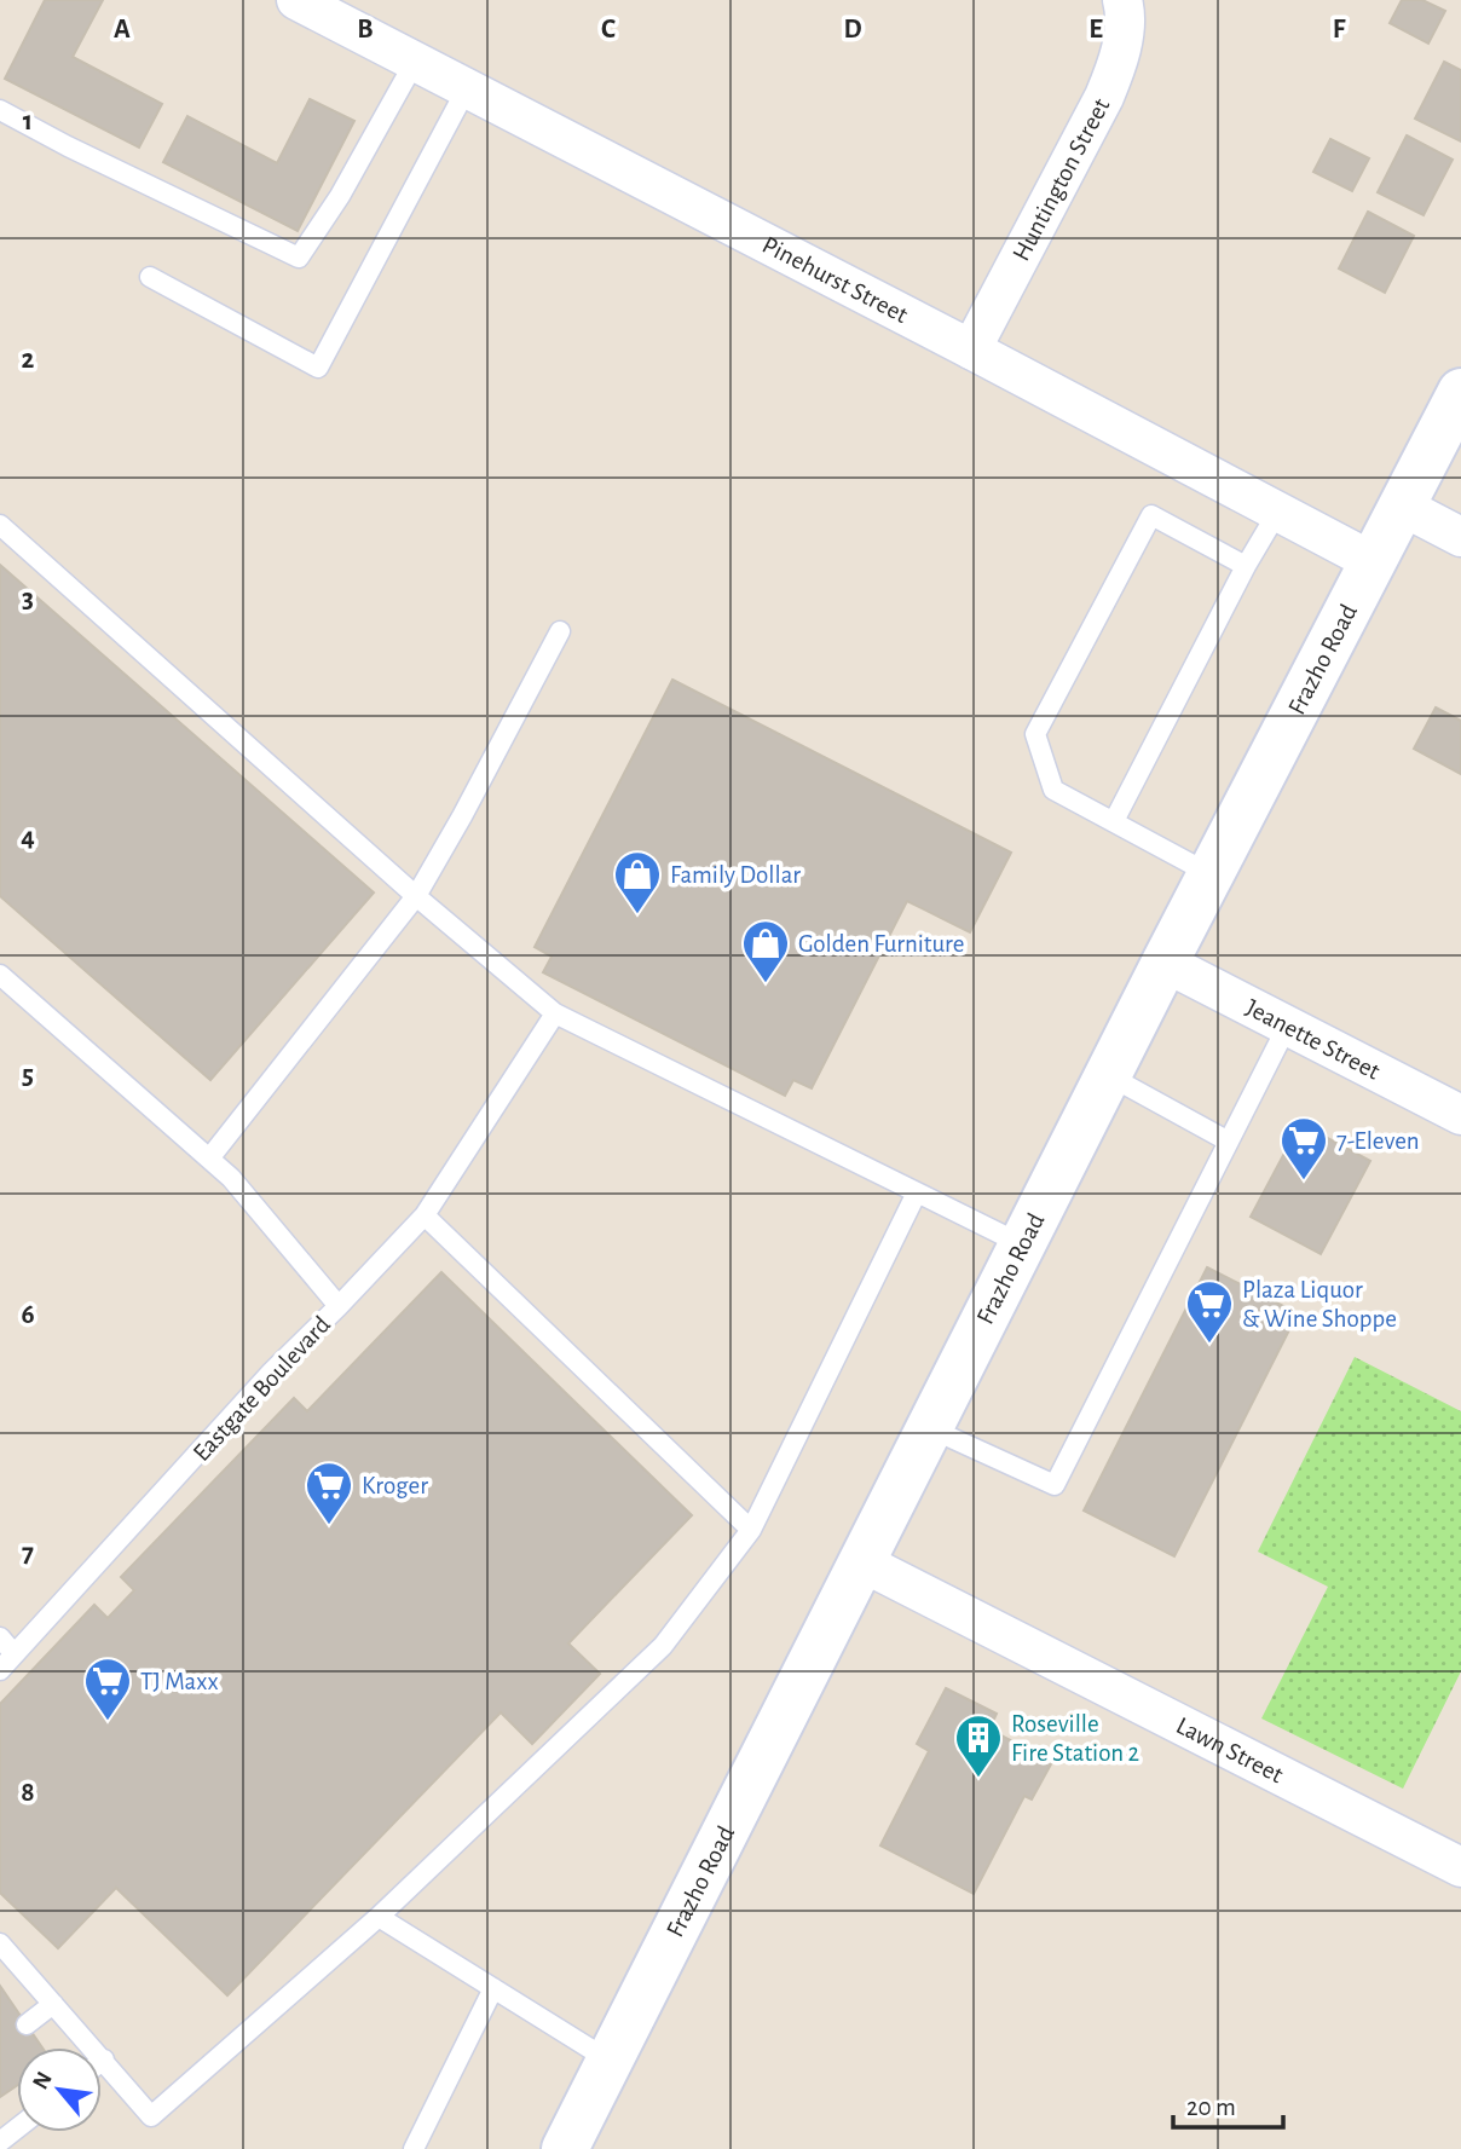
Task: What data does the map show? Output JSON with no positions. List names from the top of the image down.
{
  "streets": {
    "street": [
      "Huntington Street",
      "Pinehurst Street",
      "Frazho Road",
      "Jeanette Street",
      "Lawn Street"
    ],
    "lane": ["Eastgate Boulevard"]
  },
  "crossings": [
    ["Huntington Street", "Pinehurst Street"],
    ["Pinehurst Street", "Frazho Road"],
    ["Frazho Road", "Jeanette Street"],
    ["Frazho Road", "Lawn Street"]
  ],
  "places": {
    "shop": ["Family Dollar", "Golden Furniture"],
    "supermarket": [
      "7-Eleven",
      "Plaza Liquor & Wine Shoppe",
      "Kroger",
      "TJ Maxx"
    ],
    "building": ["Roseville Fire Station 2"]
  },
  "scale_bar": "20 m",
  "north": "top left",
  "grid": {
    "columns": [
      "A",
      "B",
      "C",
      "D",
      "E",
      "F"
    ],
    "rows": [
      "1",
      "2",
      "3",
      "4",
      "5",
      "6",
      "7",
      "8"
    ]
  }
}
